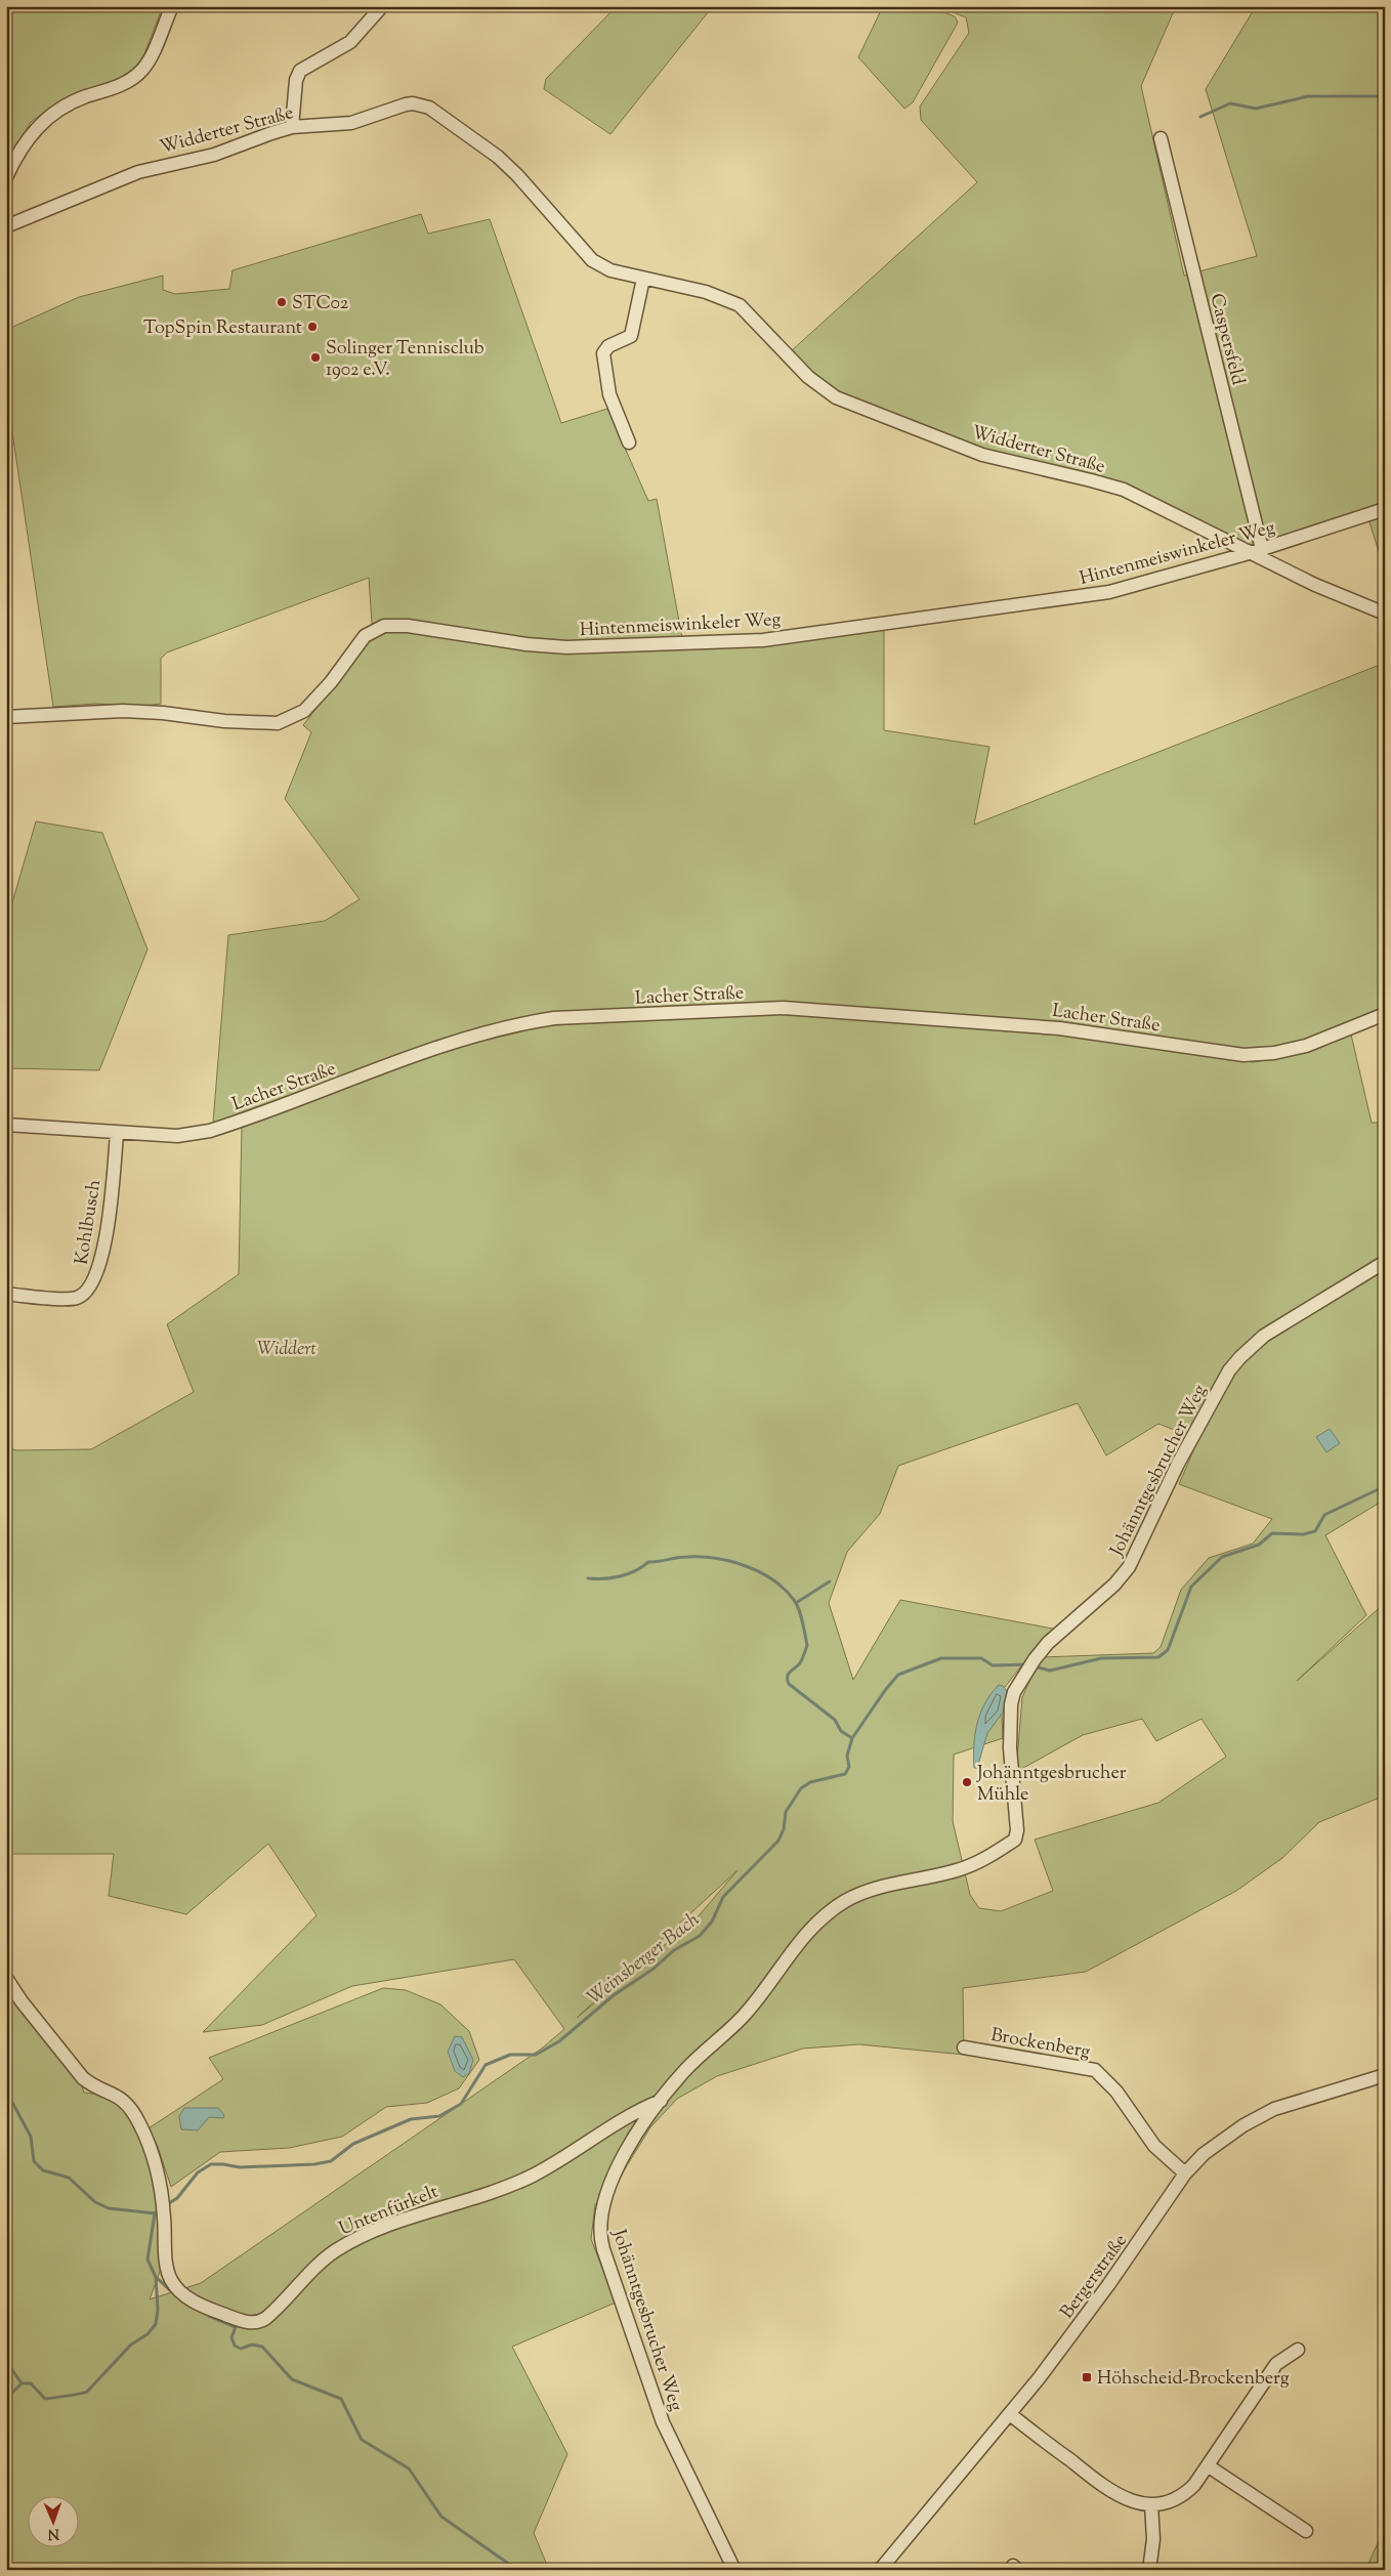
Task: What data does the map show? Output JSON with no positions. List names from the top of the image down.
{
  "streets": {
    "street": [
      "Widderter Straße",
      "Caspersfeld",
      "Hintenmeiswinkeler Weg",
      "Lacher Straße",
      "Kohlbusch",
      "Johänntgesbrucher Weg",
      "Brockenberg",
      "Untenfürkelt",
      "Bergerstraße"
    ]
  },
  "crossings": [
    ["Widderter Straße", "Caspersfeld"],
    ["Widderter Straße", "Hintenmeiswinkeler Weg"],
    ["Caspersfeld", "Hintenmeiswinkeler Weg"],
    ["Lacher Straße", "Kohlbusch"],
    ["Johänntgesbrucher Weg", "Untenfürkelt"],
    ["Brockenberg", "Bergerstraße"]
  ],
  "water": ["Weinsberger Bach"],
  "parks": ["Widdert"],
  "places": {
    "other": [
      "STC02",
      "TopSpin Restaurant",
      "Solinger Tennisclub 1902 e.V.",
      "Johänntgesbrucher Mühle"
    ],
    "transit": ["Höhscheid-Brockenberg"]
  },
  "north": "bottom"
}
